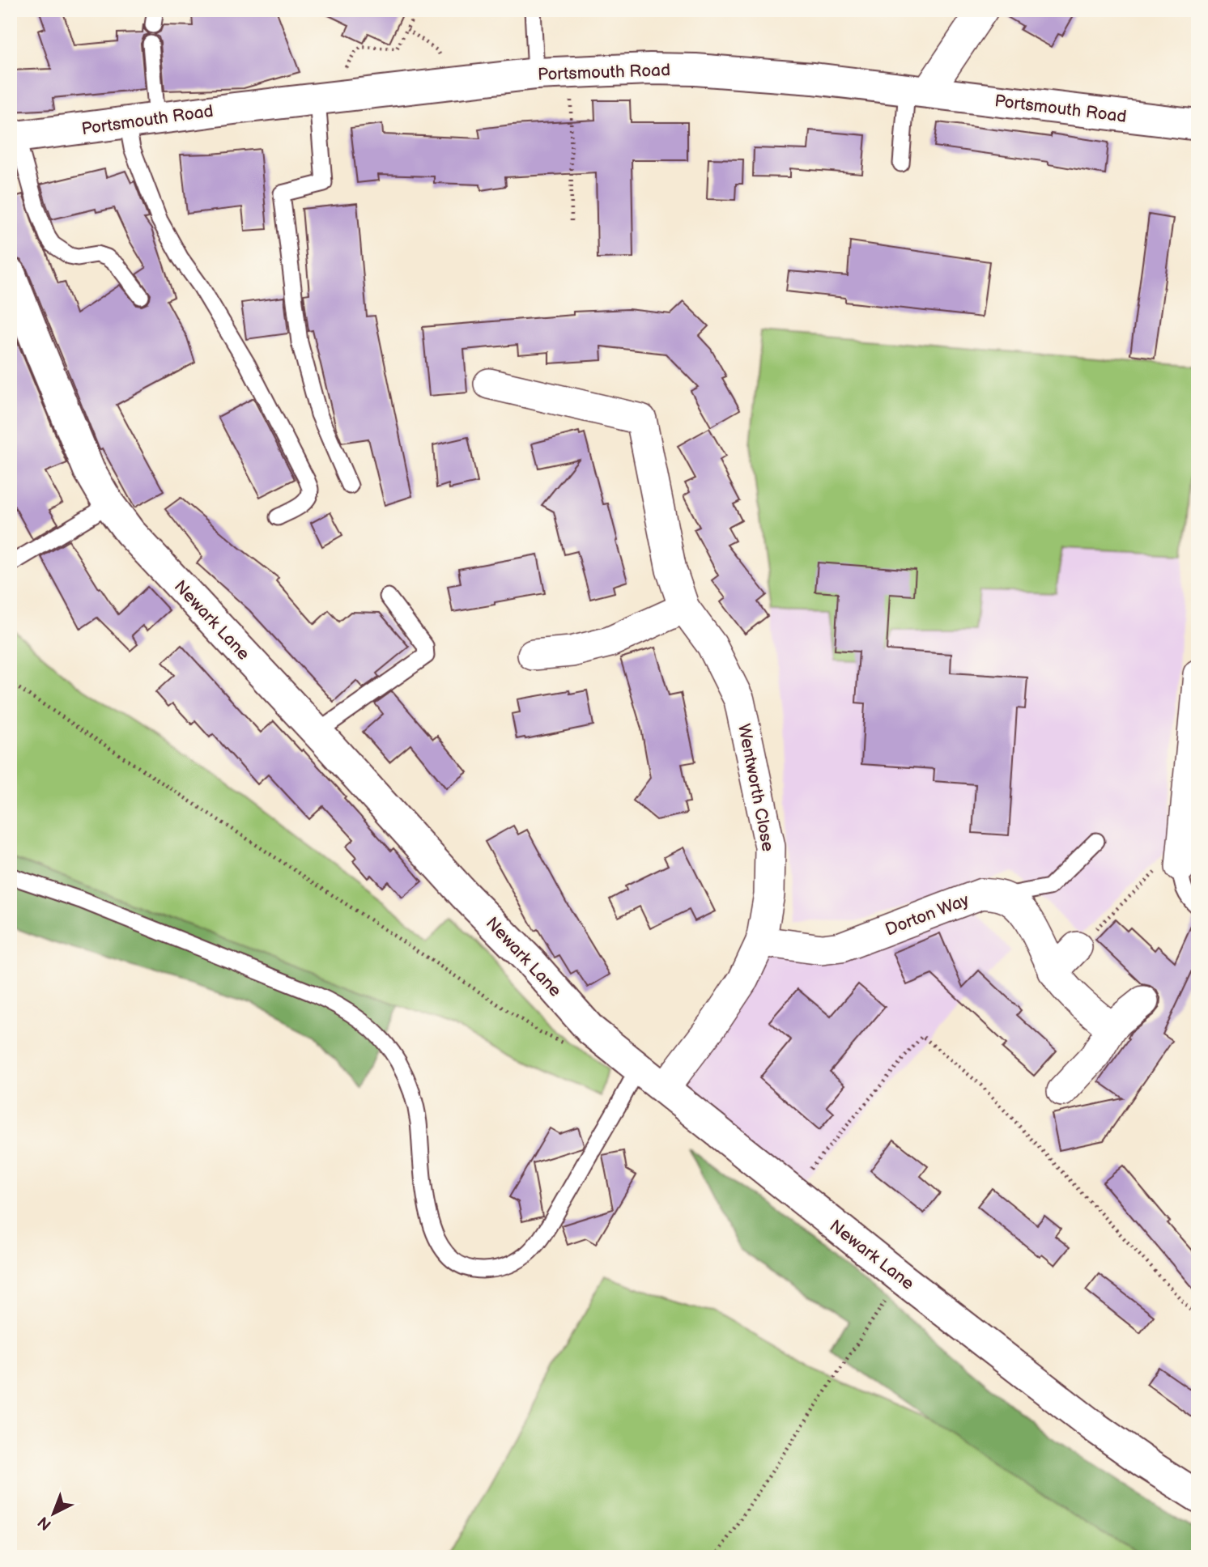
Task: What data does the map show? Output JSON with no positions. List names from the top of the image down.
{
  "streets": {
    "main road": ["Portsmouth Road", "Newark Lane"],
    "street": ["Wentworth Close", "Dorton Way"]
  },
  "crossings": [
    ["Newark Lane", "Wentworth Close"],
    ["Wentworth Close", "Dorton Way"]
  ],
  "north": "bottom left"
}
